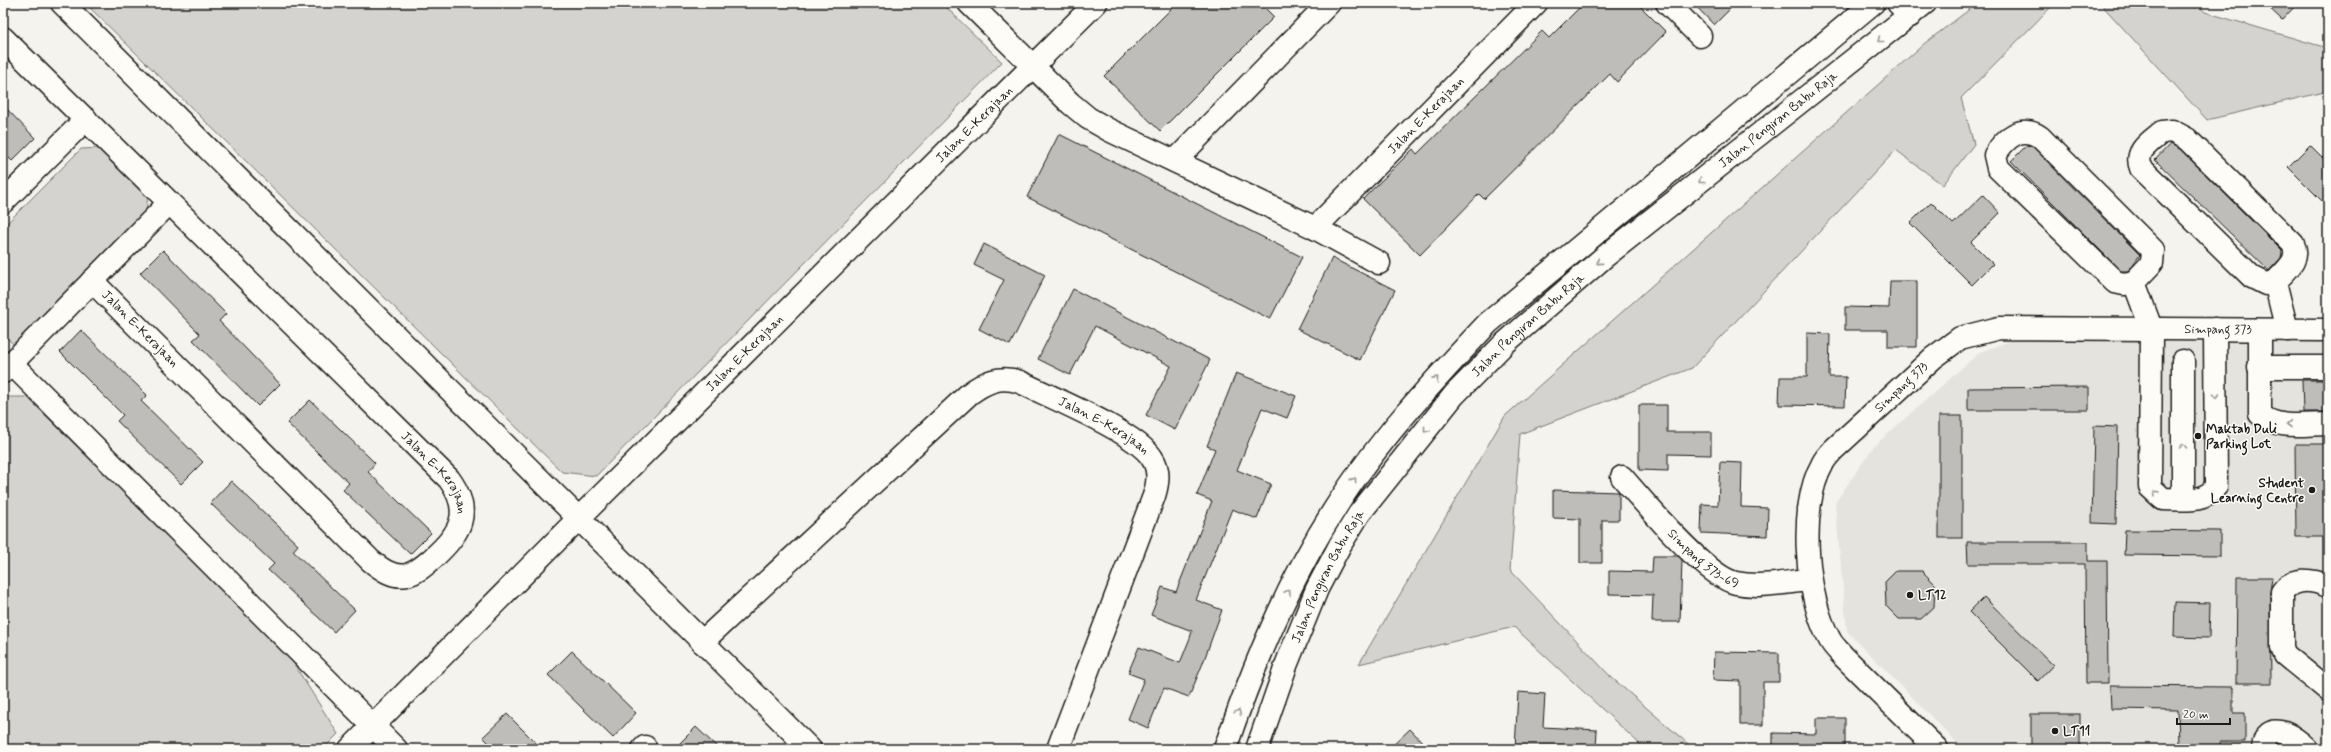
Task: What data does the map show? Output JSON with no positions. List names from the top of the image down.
{
  "streets": {
    "street": [
      "Jalan E-Kerajaan",
      "Jalan Pengiran Babu Raja",
      "Simpang 373",
      "Simpang 373-69"
    ]
  },
  "crossings": [
    ["Simpang 373", "Simpang 373-69"]
  ],
  "places": [
    "Maktab Duli Parking Lot",
    "Student Learning Centre",
    "LT12",
    "LT11"
  ],
  "scale_bar": "20 m"
}
